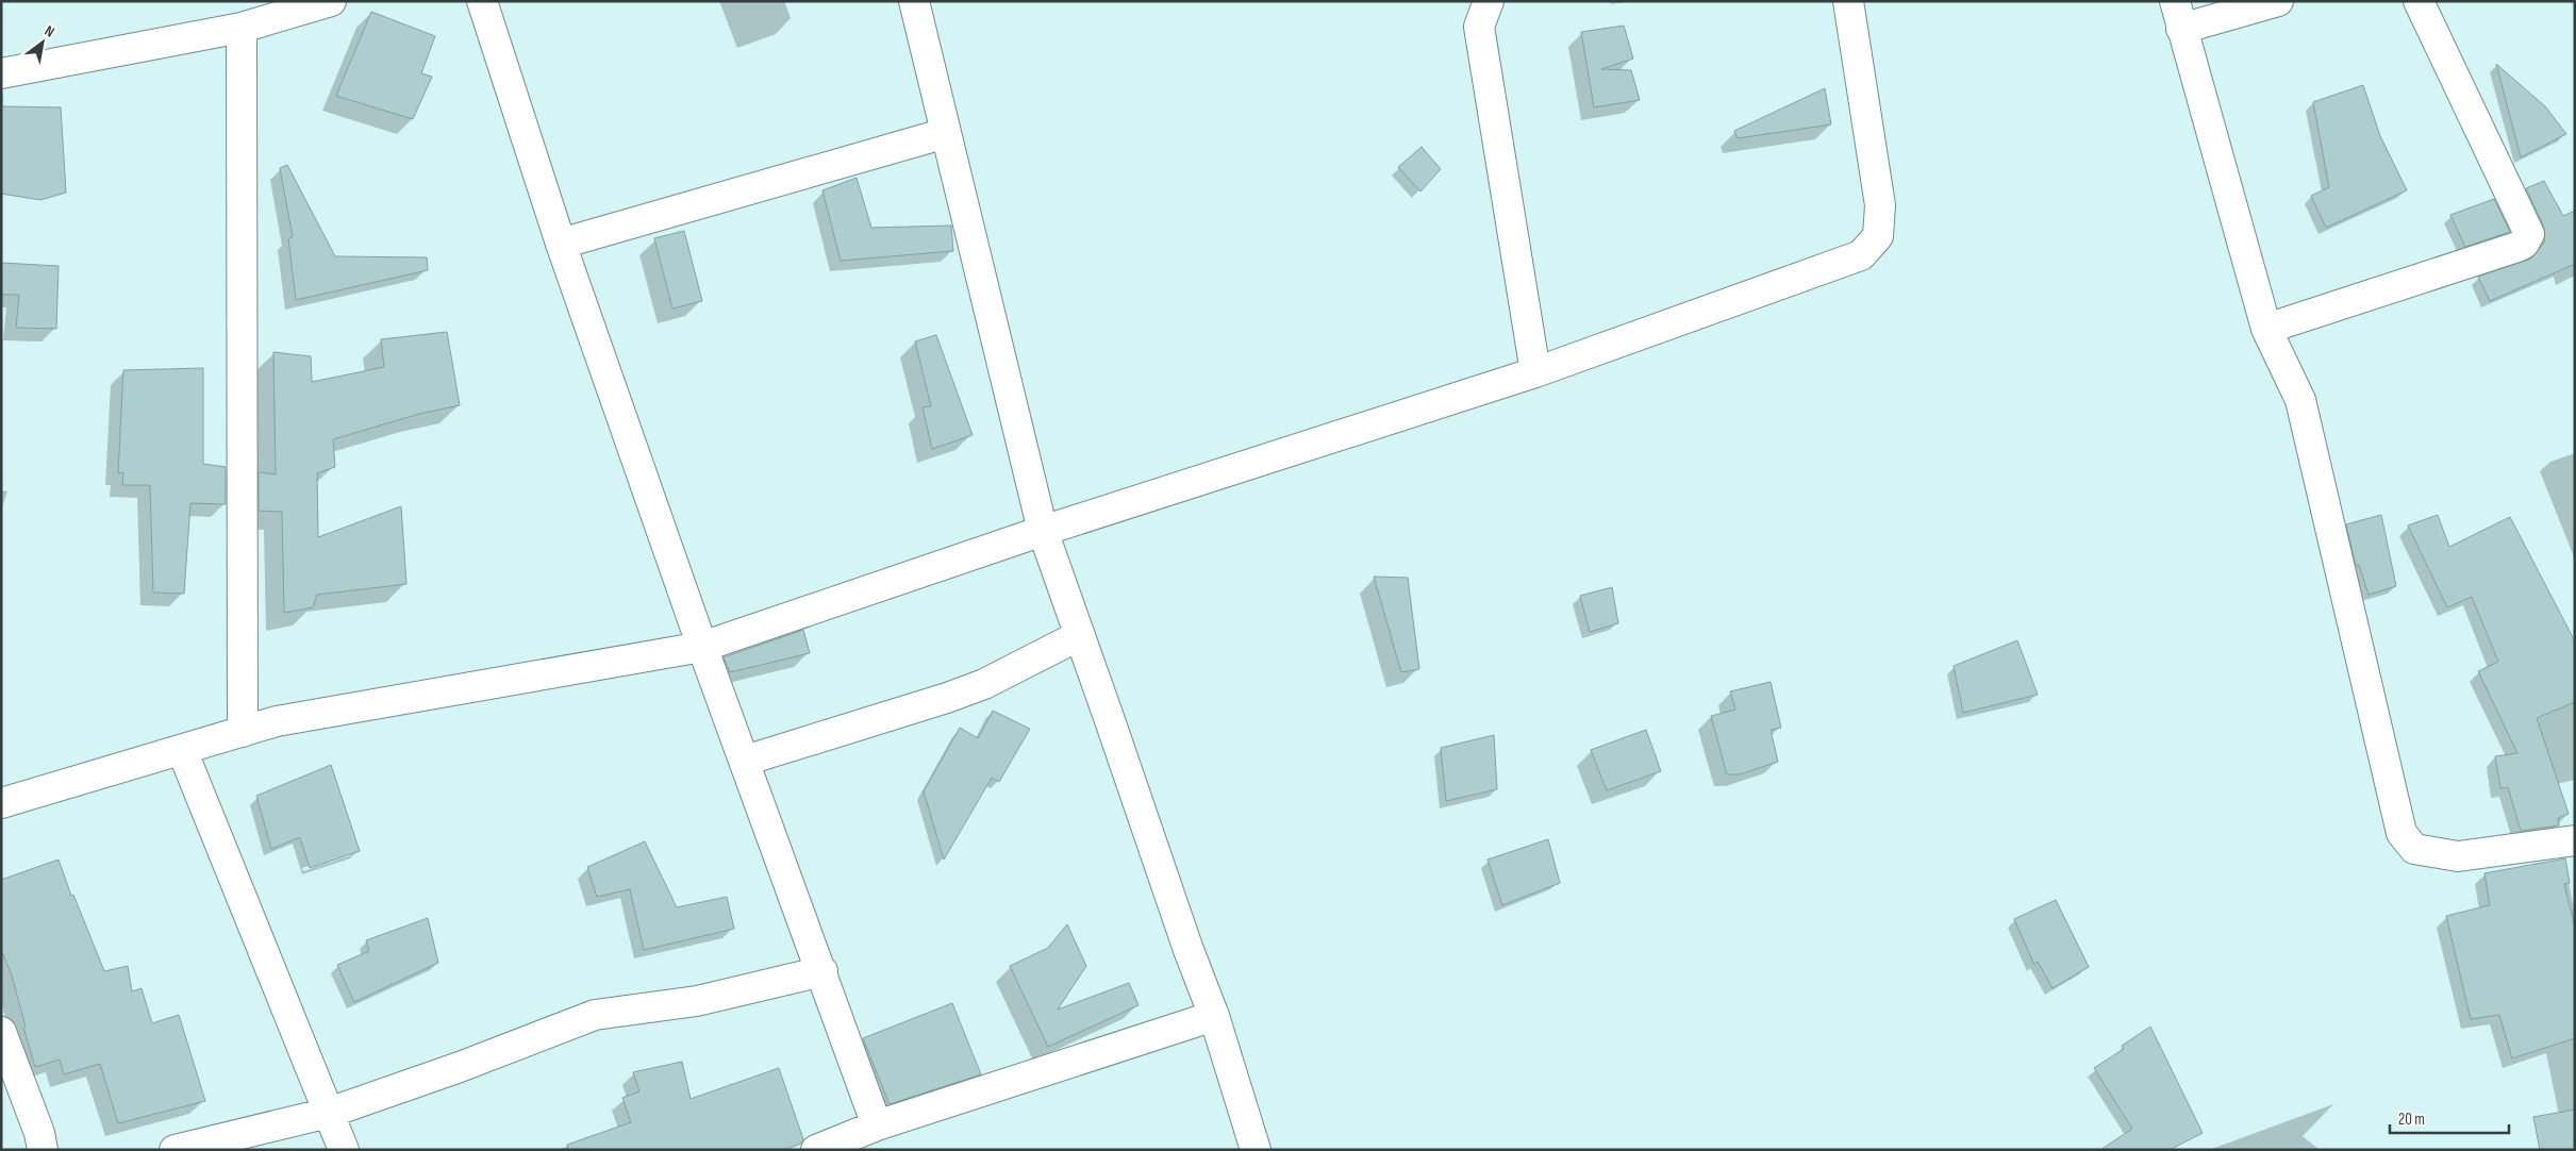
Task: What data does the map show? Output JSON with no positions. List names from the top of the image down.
{
  "scale_bar": "20 m",
  "north": "top right"
}
